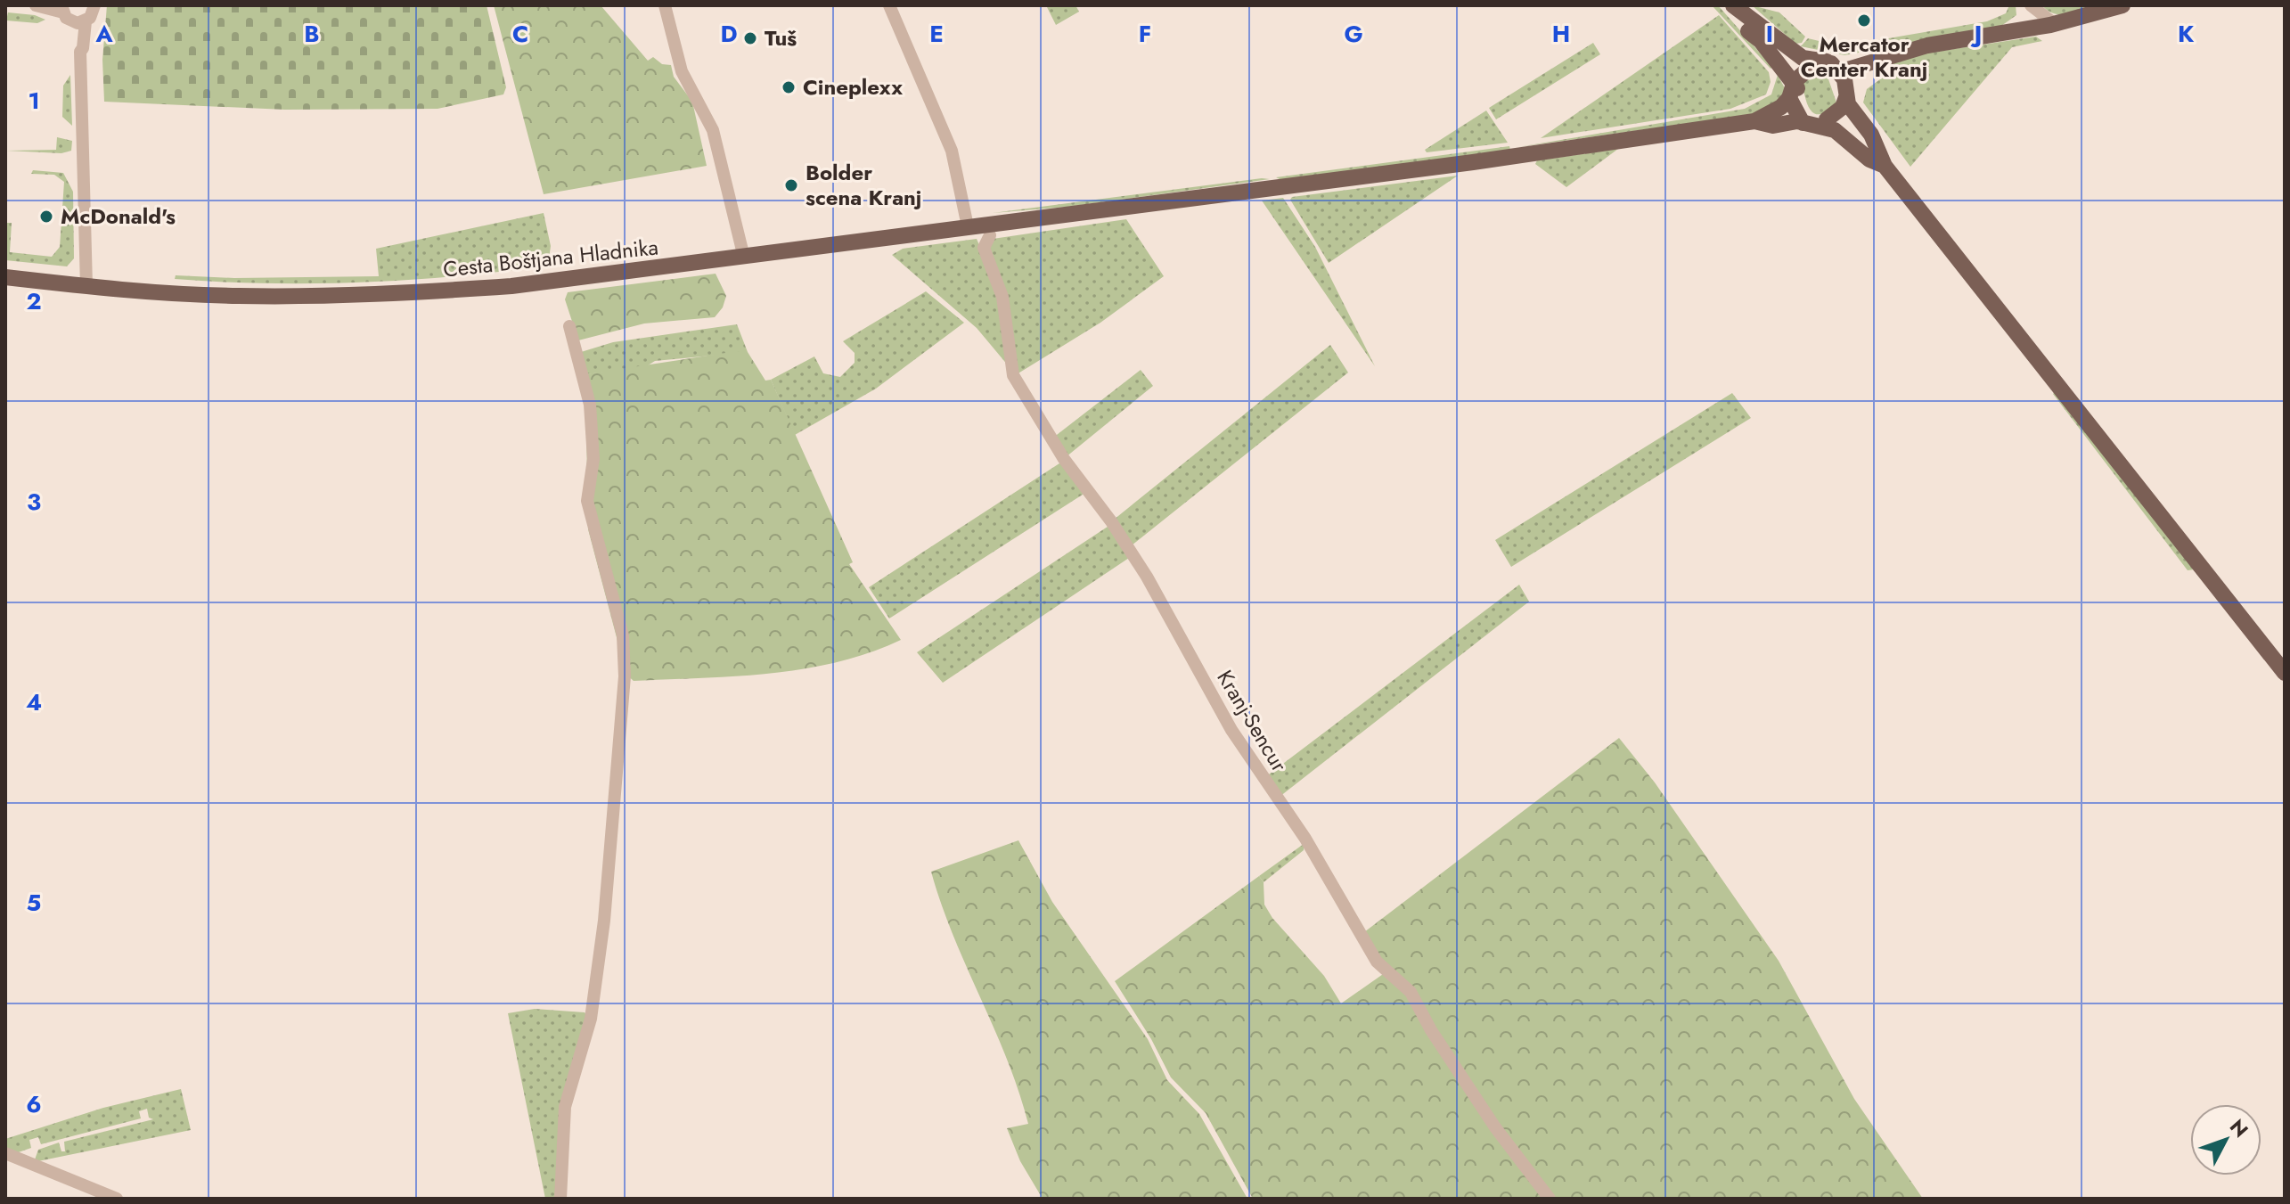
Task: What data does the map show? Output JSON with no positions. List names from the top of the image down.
{
  "streets": {
    "main road": ["Cesta Boštjana Hladnika"],
    "street": ["Kranj-Sencur"]
  },
  "places": [
    "Mercator Center Kranj",
    "Tuš",
    "Cineplexx",
    "Bolder scena Kranj",
    "McDonald's"
  ],
  "north": "top right",
  "grid": {
    "columns": [
      "A",
      "B",
      "C",
      "D",
      "E",
      "F",
      "G",
      "H",
      "I",
      "J",
      "K"
    ],
    "rows": [
      "1",
      "2",
      "3",
      "4",
      "5",
      "6"
    ]
  }
}
